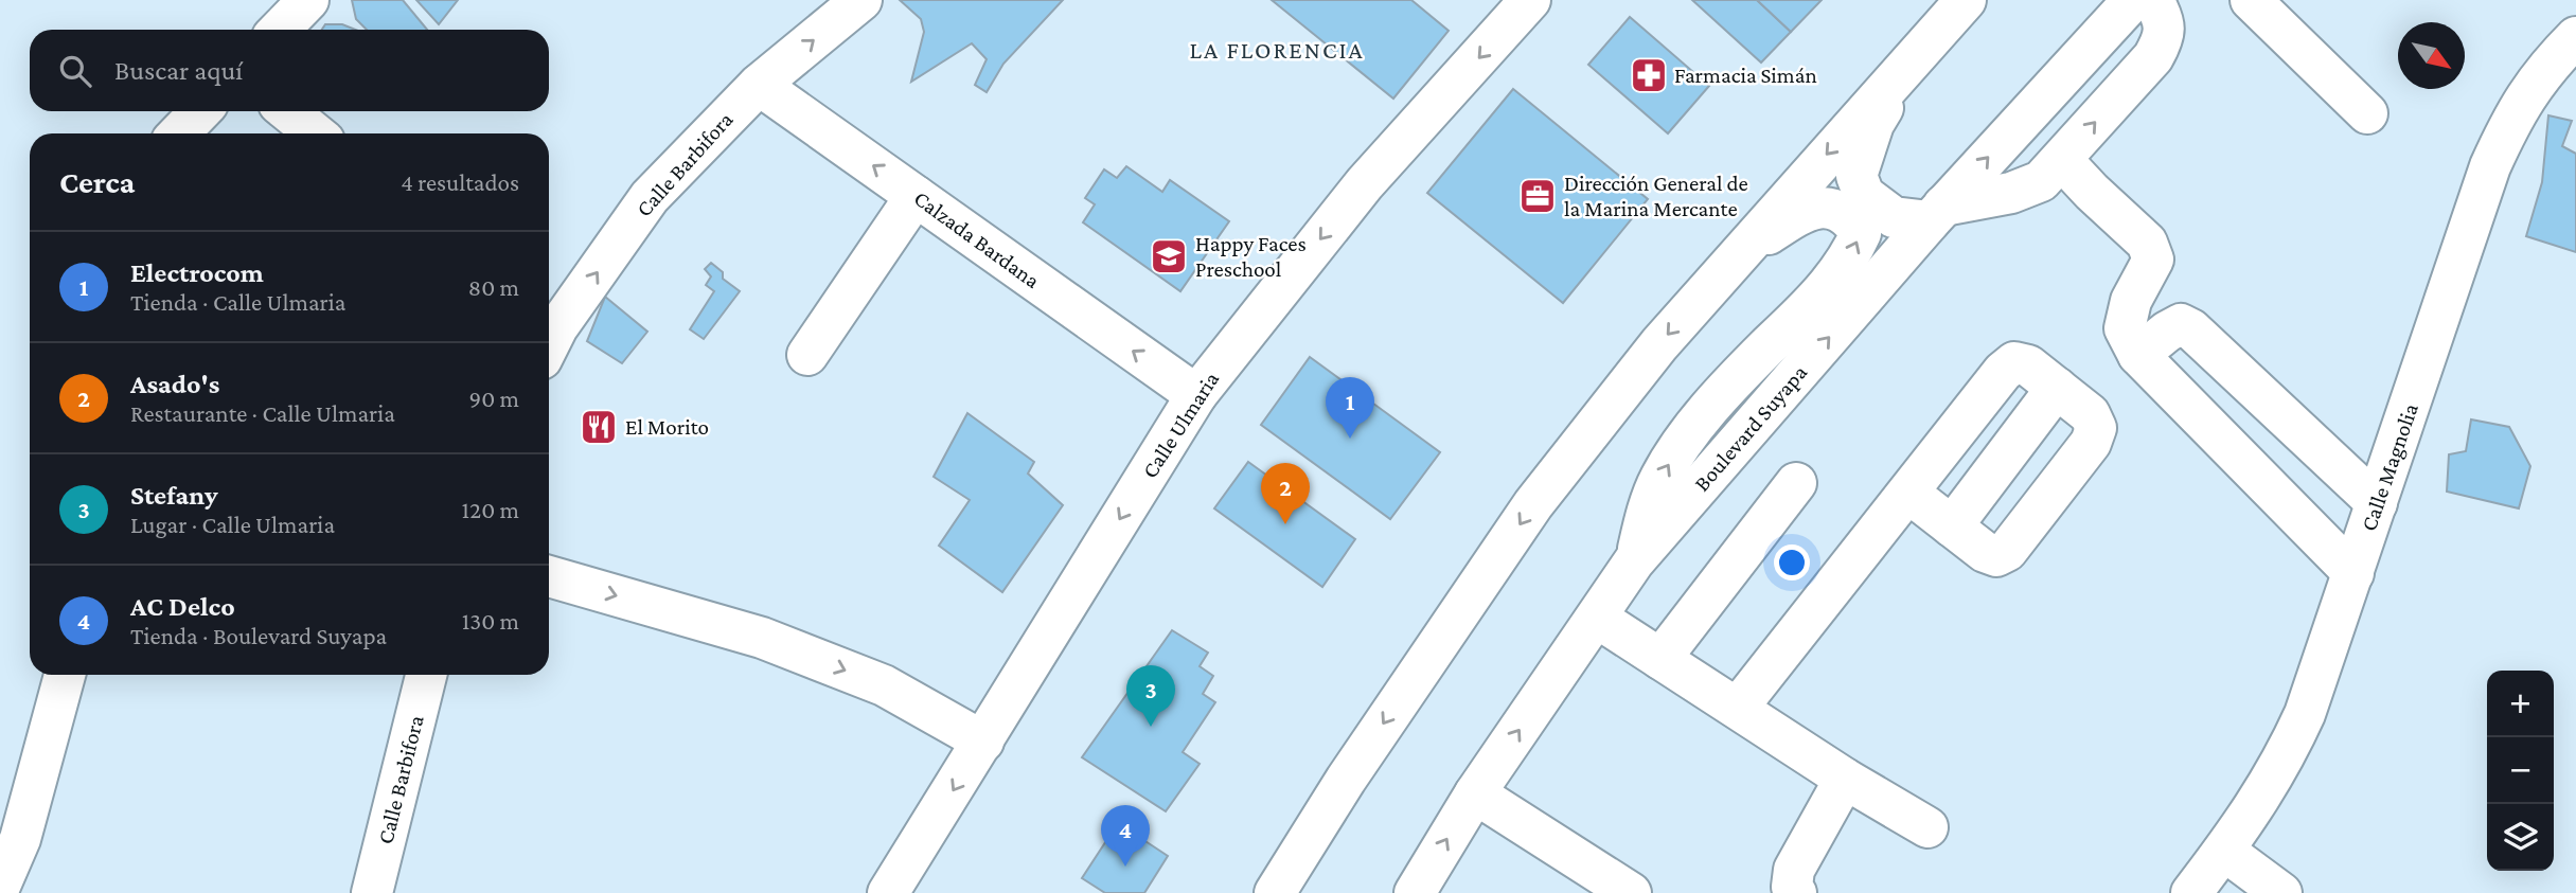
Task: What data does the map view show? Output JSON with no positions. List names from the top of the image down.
{
  "streets": {
    "street": [
      "Calle Barbifora",
      "Calzada Bardana",
      "Calle Ulmaria",
      "Boulevard Suyapa",
      "Calle Magnolia"
    ]
  },
  "crossings": [
    ["Calle Barbifora", "Calzada Bardana"],
    ["Calzada Bardana", "Calle Ulmaria"]
  ],
  "one_way": ["Calzada Bardana"],
  "districts": ["LA FLORENCIA"],
  "places": {
    "pharmacy": ["Farmacia Simán"],
    "office": ["Dirección General de la Marina Mercante"],
    "school or university": ["Happy Faces Preschool"],
    "restaurant": ["El Morito"]
  },
  "north": "bottom right",
  "page": {
    "search": "Buscar aquí",
    "heading": ["Cerca", "4 resultados"],
    "list": [
      {
        "mark": "1",
        "name": "Electrocom",
        "note": "Tienda · Calle Ulmaria",
        "value": "80 m"
      },
      {
        "mark": "2",
        "name": "Asado's",
        "note": "Restaurante · Calle Ulmaria",
        "value": "90 m"
      },
      {
        "mark": "3",
        "name": "Stefany",
        "note": "Lugar · Calle Ulmaria",
        "value": "120 m"
      },
      {
        "mark": "4",
        "name": "AC Delco",
        "note": "Tienda · Boulevard Suyapa",
        "value": "130 m"
      }
    ],
    "pins": [
      "1",
      "2",
      "3",
      "4"
    ],
    "map_buttons": ["+", "−"]
  }
}
